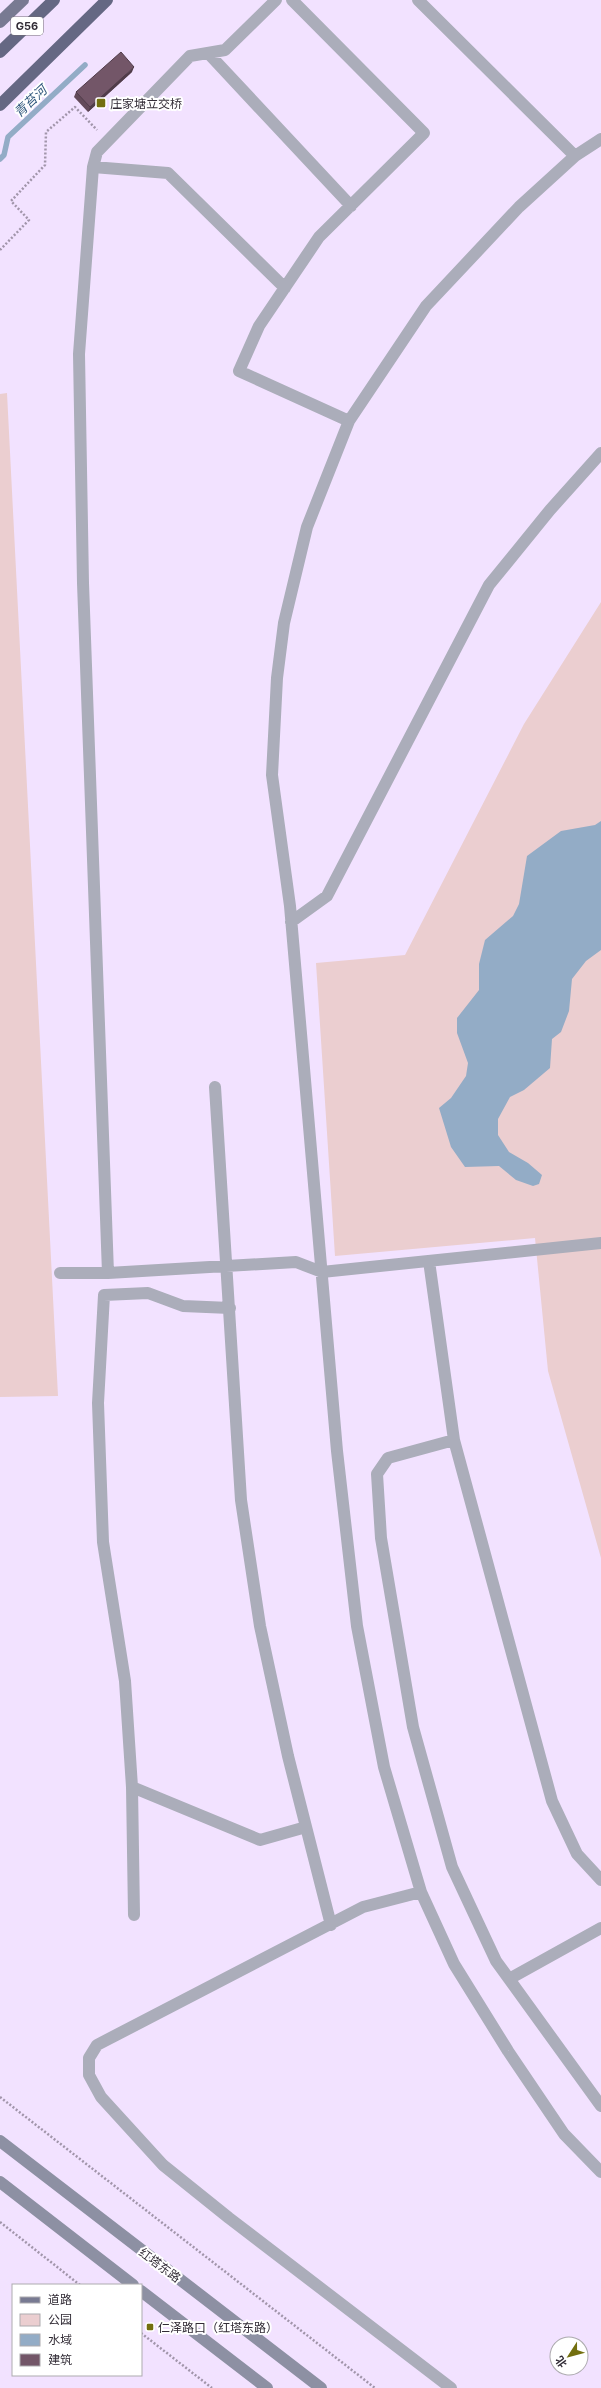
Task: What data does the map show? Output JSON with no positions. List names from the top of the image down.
{
  "streets": {
    "highway": ["G56"],
    "main road": ["红塔东路"]
  },
  "water": ["青苔河"],
  "places": {
    "transit": ["庄家塘立交桥", "仁泽路口（红塔东路）"]
  },
  "legend": [
    "道路",
    "公园",
    "水域",
    "建筑"
  ],
  "north": "bottom left"
}
